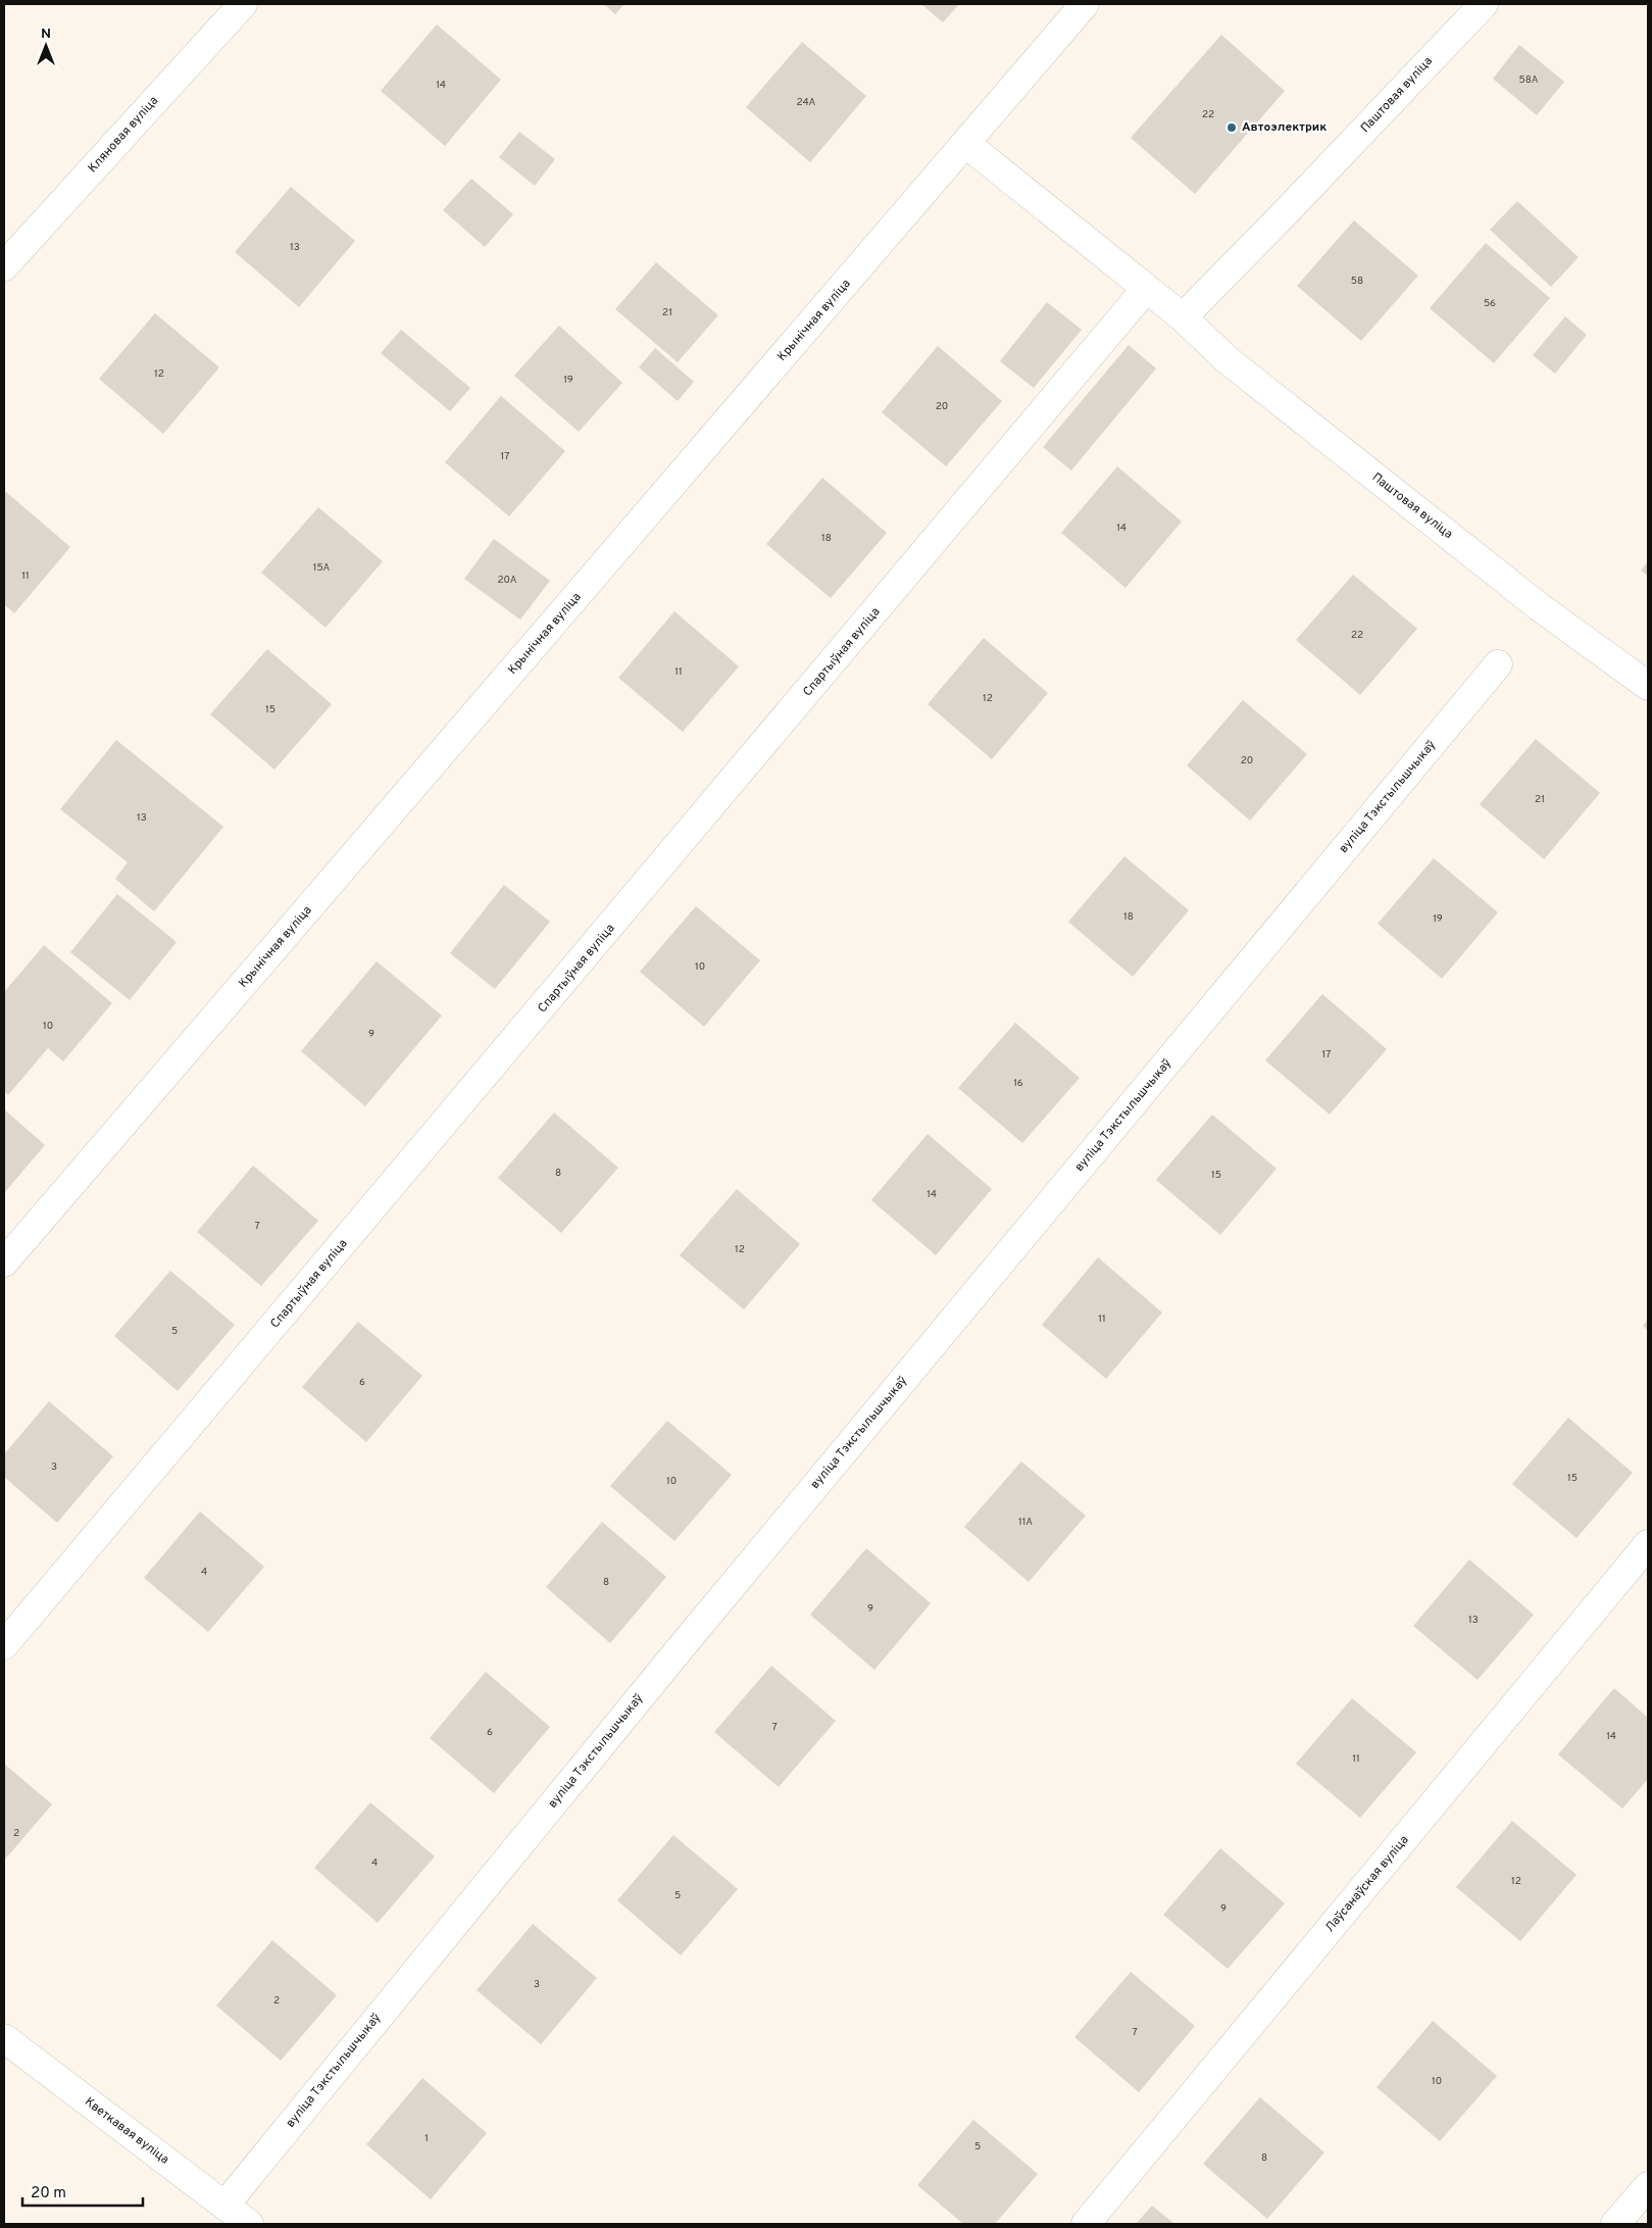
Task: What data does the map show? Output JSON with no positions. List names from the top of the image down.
{
  "streets": {
    "street": [
      "Паштовая вуліца",
      "Кляновая вуліца",
      "Крынічная вуліца",
      "Спартыўная вуліца",
      "вуліца Тэкстыльшчыкаў",
      "Лаўсанаўская вуліца",
      "Кветкавая вуліца"
    ]
  },
  "crossings": [
    ["Паштовая вуліца", "Крынічная вуліца"],
    ["Паштовая вуліца", "Спартыўная вуліца"],
    ["вуліца Тэкстыльшчыкаў", "Кветкавая вуліца"]
  ],
  "places": ["Автоэлектрик"],
  "house_numbers": [
    "58А",
    "14",
    "24А",
    "22",
    "13",
    "58",
    "56",
    "21",
    "12",
    "19",
    "20",
    "17",
    "14",
    "18",
    "15А",
    "11",
    "20А",
    "22",
    "11",
    "12",
    "15",
    "20",
    "21",
    "13",
    "18",
    "19",
    "10",
    "10",
    "9",
    "17",
    "16",
    "8",
    "15",
    "14",
    "7",
    "12",
    "11",
    "5",
    "6",
    "3",
    "15",
    "10",
    "11А",
    "4",
    "8",
    "9",
    "13",
    "7",
    "6",
    "14",
    "11",
    "2",
    "4",
    "12",
    "5",
    "9",
    "3",
    "2",
    "7",
    "10",
    "1",
    "5",
    "8"
  ],
  "scale_bar": "20 m",
  "north": "top"
}
